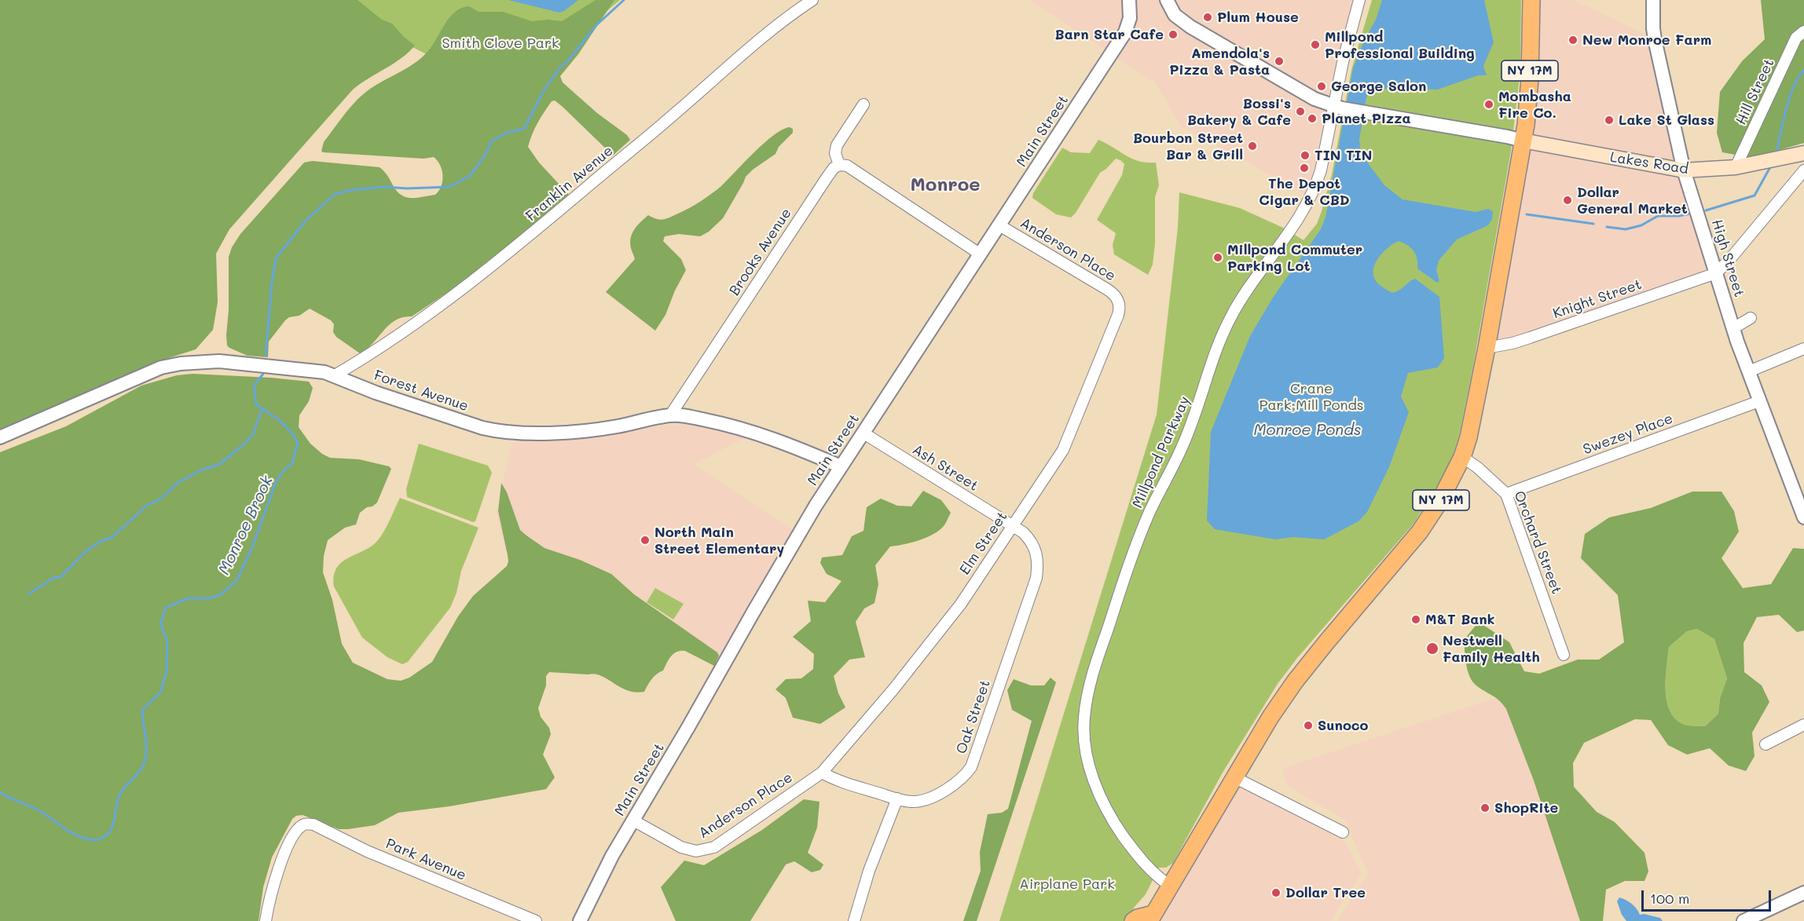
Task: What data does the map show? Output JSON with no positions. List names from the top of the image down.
{
  "streets": {
    "main road": ["NY 17M", "Lakes Road"],
    "street": [
      "Hill Street",
      "Main Street",
      "Franklin Avenue",
      "Anderson Place",
      "Brooks Avenue",
      "High Street",
      "Knight Street",
      "Forest Avenue",
      "Swezey Place",
      "Millpond Parkway",
      "Ash Street",
      "Orchard Street",
      "Elm Street",
      "Oak Street",
      "Park Avenue"
    ]
  },
  "crossings": [
    ["NY 17M", "Lakes Road"],
    ["NY 17M", "Knight Street"],
    ["NY 17M", "Millpond Parkway"],
    ["NY 17M", "Orchard Street"],
    ["Hill Street", "Lakes Road"],
    ["Main Street", "Anderson Place"],
    ["Main Street", "Forest Avenue"],
    ["Main Street", "Ash Street"],
    ["Lakes Road", "High Street"],
    ["Franklin Avenue", "Forest Avenue"],
    ["Anderson Place", "Elm Street"],
    ["Anderson Place", "Oak Street"],
    ["Brooks Avenue", "Forest Avenue"],
    ["High Street", "Knight Street"],
    ["High Street", "Swezey Place"],
    ["Swezey Place", "Orchard Street"],
    ["Ash Street", "Elm Street"],
    ["Ash Street", "Oak Street"],
    ["Elm Street", "Oak Street"]
  ],
  "districts": ["Monroe"],
  "water": ["Monroe Ponds", "Monroe Brook"],
  "parks": ["Smith Clove Park", "Crane Park;Mill Ponds", "Airplane Park"],
  "places": [
    "Plum House",
    "Barn Star Cafe",
    "New Monroe Farm",
    "Millpond Professional Building",
    "Amendola's Pizza & Pasta",
    "George Salon",
    "Mombasha Fire Co.",
    "Bossi's Bakery & Cafe",
    "Planet Pizza",
    "Lake St Glass",
    "Bourbon Street Bar & Grill",
    "TIN TIN",
    "The Depot Cigar & CBD",
    "Dollar General Market",
    "Millpond Commuter Parking Lot",
    "North Main Street Elementary",
    "M&T Bank",
    "Nestwell Family Health",
    "Sunoco",
    "ShopRite",
    "Dollar Tree"
  ],
  "scale_bar": "100 m"
}
